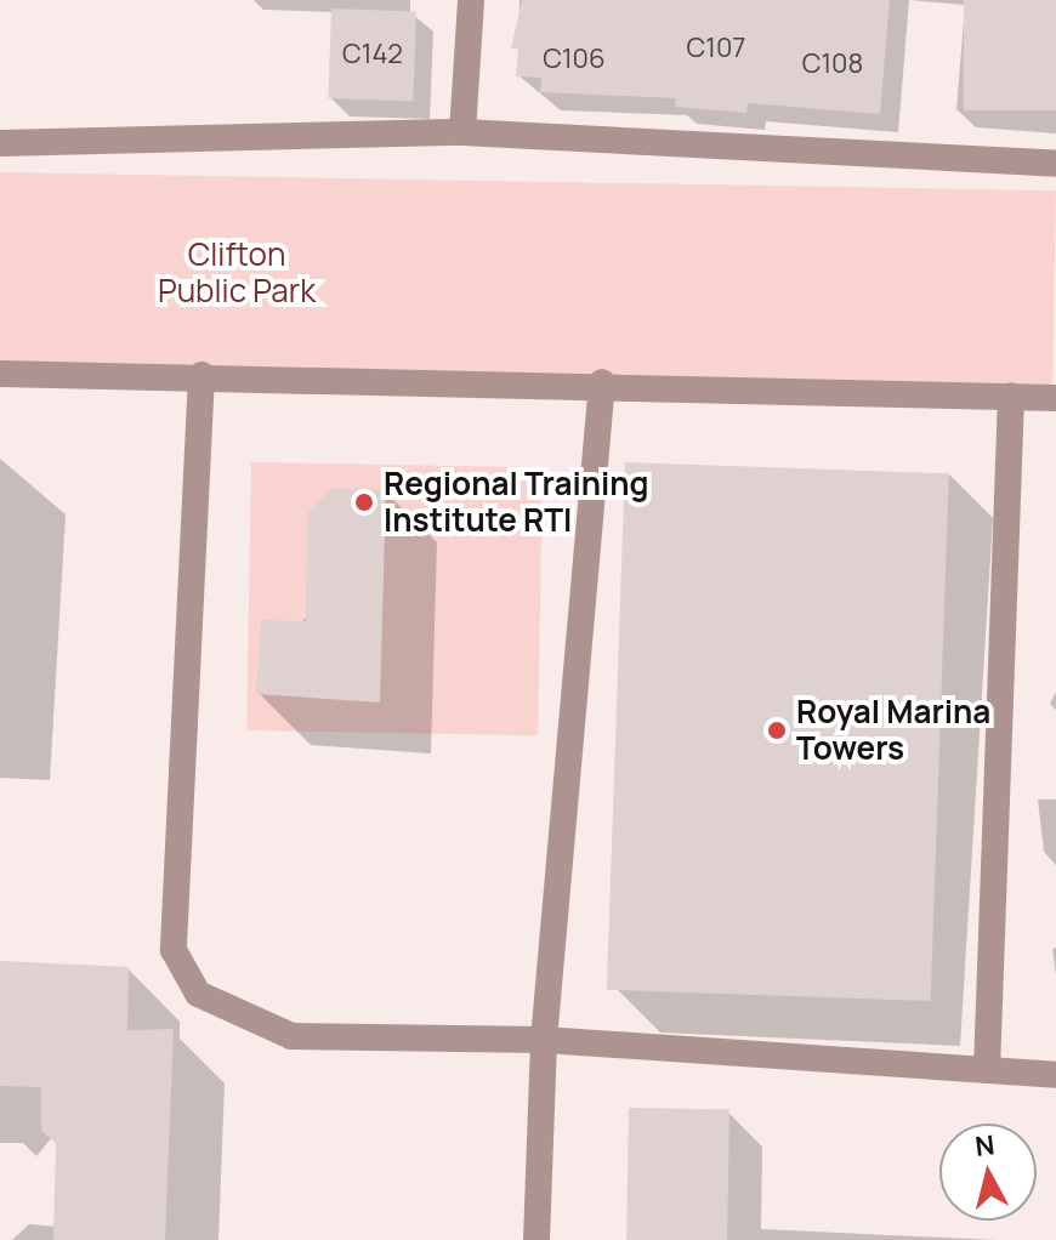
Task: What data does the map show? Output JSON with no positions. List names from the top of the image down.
{
  "parks": ["Clifton Public Park"],
  "places": ["Regional Training Institute RTI", "Royal Marina Towers"],
  "house_numbers": [
    "C107",
    "C142",
    "C106",
    "C108"
  ],
  "north": "top"
}
